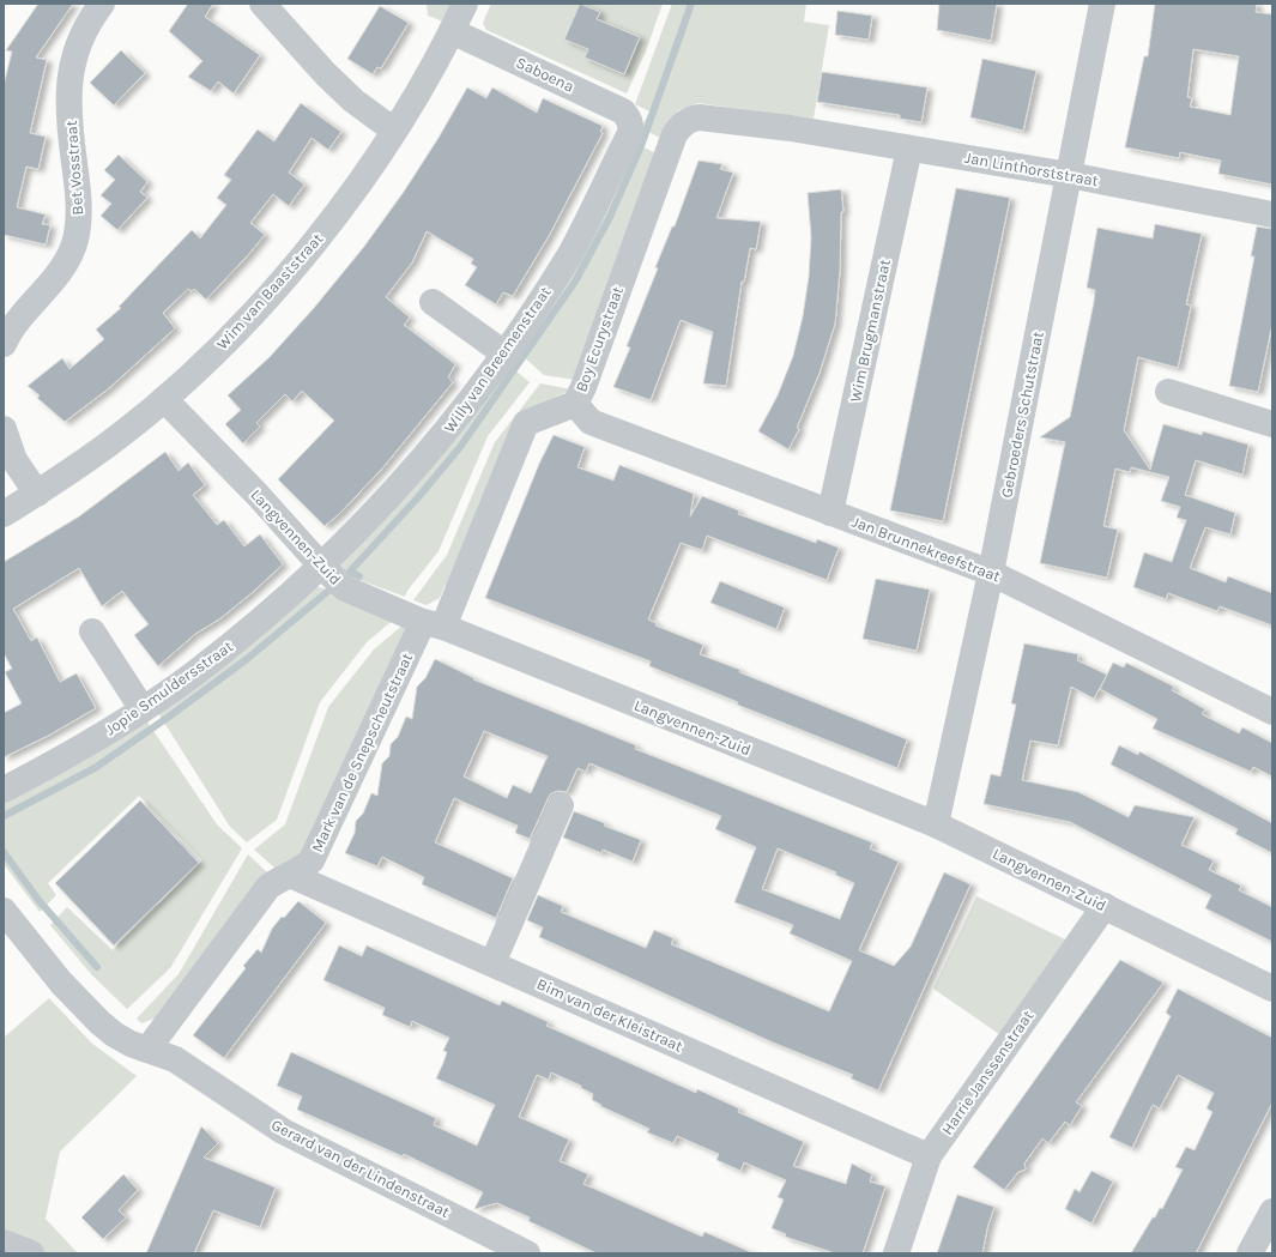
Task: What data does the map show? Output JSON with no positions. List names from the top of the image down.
{
  "streets": {
    "street": [
      "Saboena",
      "Bet Vosstraat",
      "Jan Linthorststraat",
      "Wim van Baaststraat",
      "Wim Brugmanstraat",
      "Boy Ecurystraat",
      "Willy van Breemenstraat",
      "Gebroeders Schutstraat",
      "Langvennen-Zuid",
      "Jan Brunnekreefstraat",
      "Jopie Smuldersstraat",
      "Mark van de Snepscheutstraat",
      "Bim van der Kleistraat",
      "Harrie Janssenstraat",
      "Gerard van der Lindenstraat"
    ]
  },
  "crossings": [
    ["Saboena", "Wim van Baaststraat"],
    ["Saboena", "Willy van Breemenstraat"],
    ["Jan Linthorststraat", "Wim Brugmanstraat"],
    ["Jan Linthorststraat", "Boy Ecurystraat"],
    ["Jan Linthorststraat", "Gebroeders Schutstraat"],
    ["Wim van Baaststraat", "Langvennen-Zuid"],
    ["Wim Brugmanstraat", "Jan Brunnekreefstraat"],
    ["Boy Ecurystraat", "Langvennen-Zuid"],
    ["Boy Ecurystraat", "Jan Brunnekreefstraat"],
    ["Boy Ecurystraat", "Mark van de Snepscheutstraat"],
    ["Willy van Breemenstraat", "Langvennen-Zuid"],
    ["Willy van Breemenstraat", "Jopie Smuldersstraat"],
    ["Gebroeders Schutstraat", "Langvennen-Zuid"],
    ["Gebroeders Schutstraat", "Jan Brunnekreefstraat"],
    ["Langvennen-Zuid", "Jopie Smuldersstraat"],
    ["Langvennen-Zuid", "Mark van de Snepscheutstraat"],
    ["Langvennen-Zuid", "Harrie Janssenstraat"],
    ["Mark van de Snepscheutstraat", "Bim van der Kleistraat"],
    ["Mark van de Snepscheutstraat", "Gerard van der Lindenstraat"],
    ["Bim van der Kleistraat", "Harrie Janssenstraat"]
  ]
}
